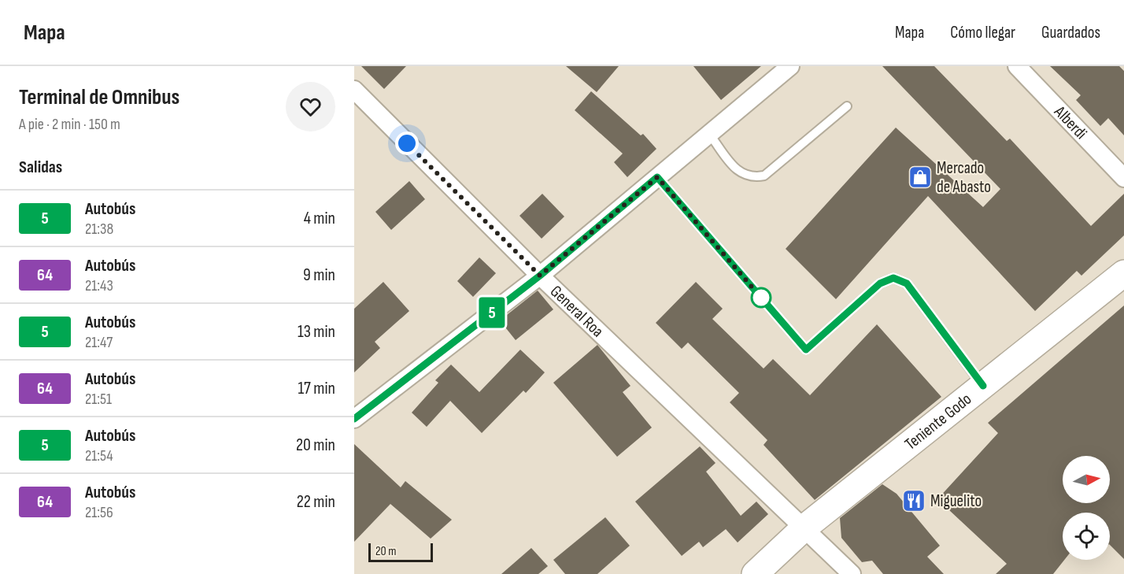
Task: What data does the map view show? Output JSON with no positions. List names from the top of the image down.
{
  "streets": {
    "main road": ["Teniente Godo"],
    "street": ["Alberdi", "General Roa"]
  },
  "crossings": [
    ["General Roa", "Teniente Godo"]
  ],
  "places": {
    "shop": ["Mercado de Abasto"],
    "restaurant": ["Miguelito"]
  },
  "lines": ["bus line 5"],
  "scale_bar": "20 m",
  "north": "right",
  "page": {
    "header": "Mapa",
    "nav": ["Mapa", "Cómo llegar", "Guardados"],
    "heading": [
      ["Terminal de Omnibus", "A pie · 2 min · 150 m"],
      "Salidas"
    ],
    "on_map": "5",
    "list": [
      {
        "mark": "5",
        "name": "Autobús",
        "note": "21:38",
        "value": "4 min"
      },
      {
        "mark": "64",
        "name": "Autobús",
        "note": "21:43",
        "value": "9 min"
      },
      {
        "mark": "5",
        "name": "Autobús",
        "note": "21:47",
        "value": "13 min"
      },
      {
        "mark": "64",
        "name": "Autobús",
        "note": "21:51",
        "value": "17 min"
      },
      {
        "mark": "5",
        "name": "Autobús",
        "note": "21:54",
        "value": "20 min"
      },
      {
        "mark": "64",
        "name": "Autobús",
        "note": "21:56",
        "value": "22 min"
      }
    ],
    "scale": "20 m"
  }
}
